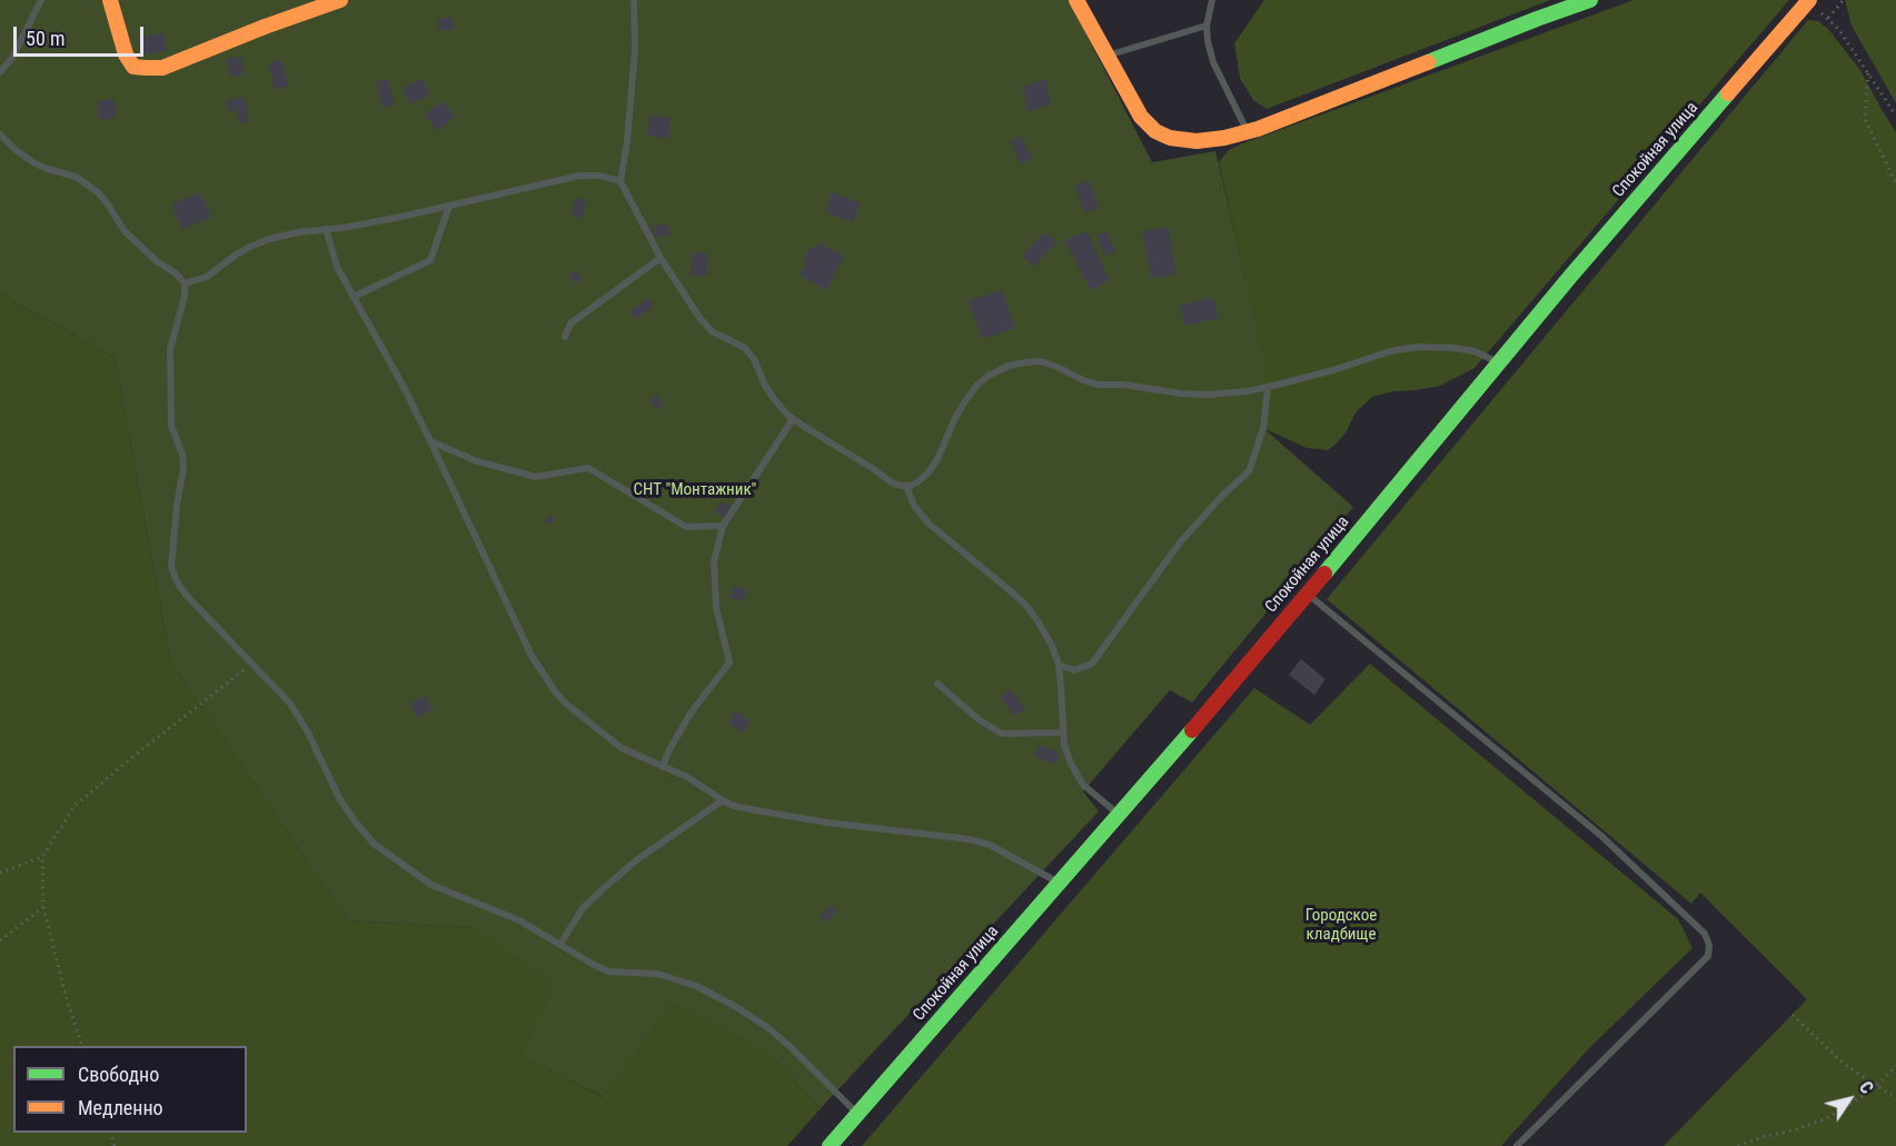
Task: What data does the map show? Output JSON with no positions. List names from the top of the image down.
{
  "streets": {
    "street": ["Спокойная улица"]
  },
  "parks": ["СНТ \"Монтажник\"", "Городское кладбище"],
  "legend": ["Свободно", "Медленно"],
  "scale_bar": "50 m",
  "north": "top right"
}
